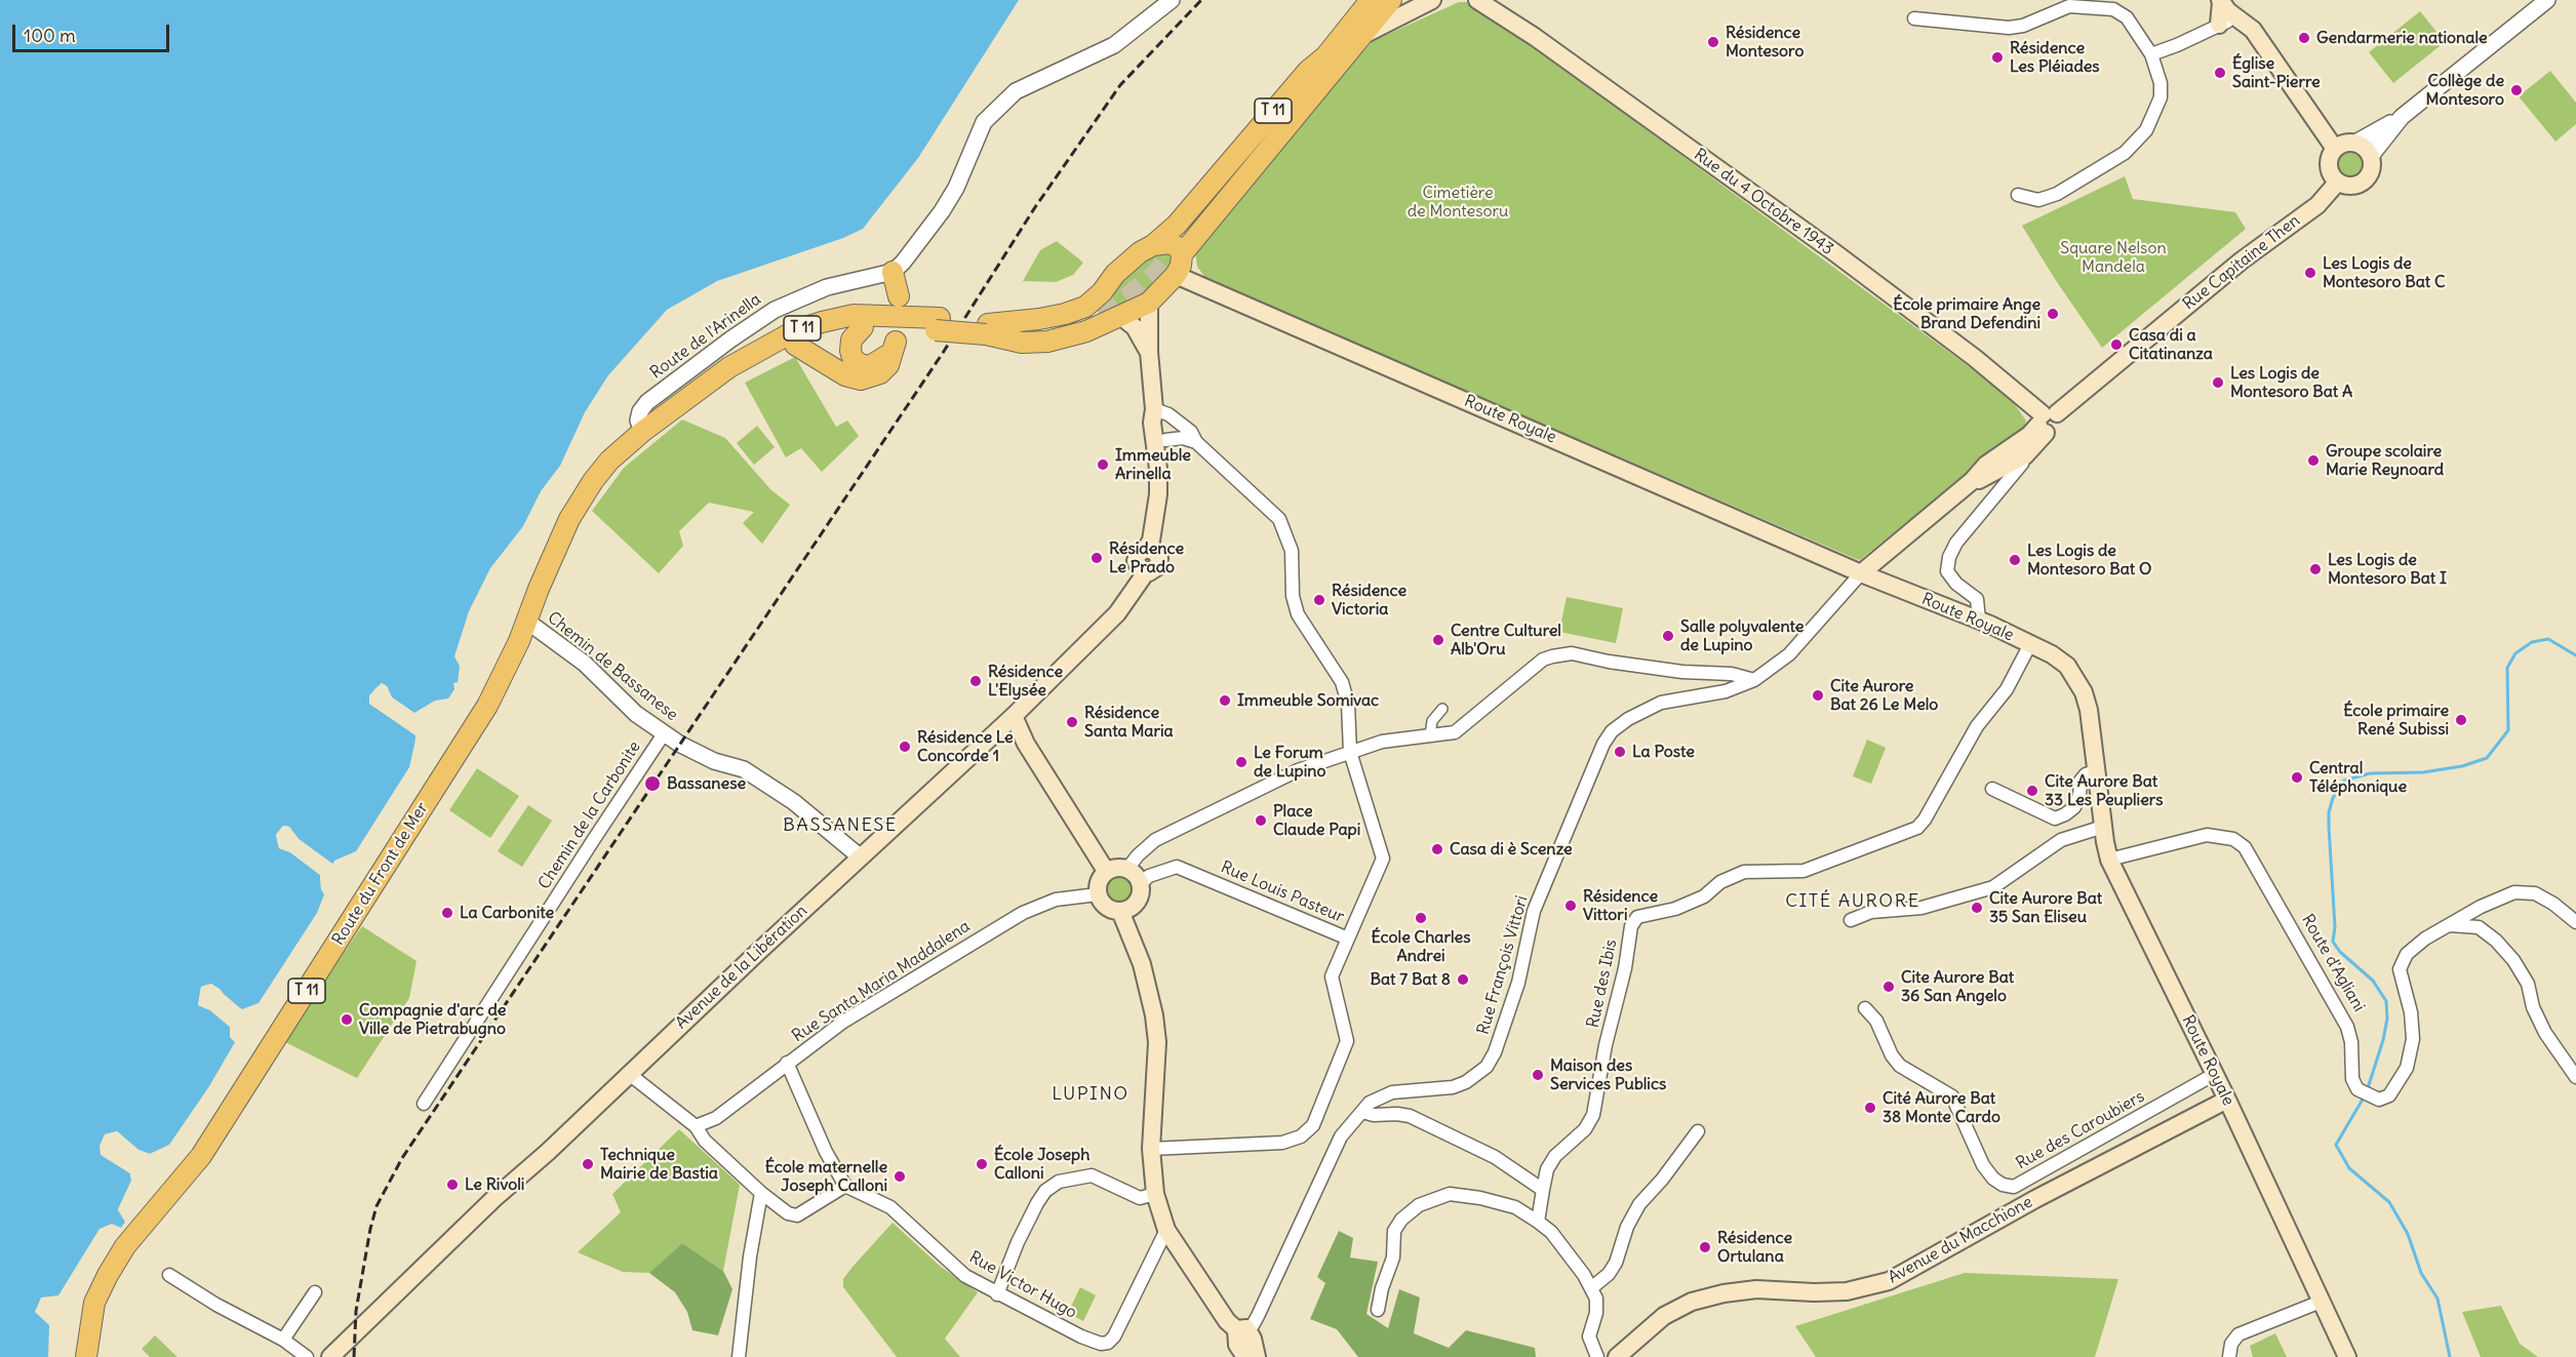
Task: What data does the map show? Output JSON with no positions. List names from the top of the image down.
{
  "streets": {
    "main road": [
      "T 11",
      "Rue du 4 Octobre 1943",
      "Rue Capitaine Then",
      "Route Royale",
      "Route du Front de Mer",
      "Avenue de la Libération",
      "Avenue du Macchione"
    ],
    "street": [
      "Route de l'Arinella",
      "Chemin de Bassanese",
      "Chemin de la Carbonite",
      "Rue Louis Pasteur",
      "Route d'Agliani",
      "Rue François Vittori",
      "Rue Santa Maria Maddalena",
      "Rue des Ibis",
      "Rue des Caroubiers",
      "Rue Victor Hugo"
    ]
  },
  "crossings": [
    ["Rue du 4 Octobre 1943", "Rue Capitaine Then"],
    ["Rue Capitaine Then", "Route Royale"],
    ["Rue Capitaine Then", "Rue François Vittori"],
    ["Route de l'Arinella", "Route du Front de Mer"],
    ["Route Royale", "Route d'Agliani"],
    ["Route Royale", "Rue François Vittori"],
    ["Route Royale", "Rue des Ibis"],
    ["Route Royale", "Rue des Caroubiers"],
    ["Route Royale", "Avenue du Macchione"],
    ["Chemin de Bassanese", "Chemin de la Carbonite"],
    ["Chemin de Bassanese", "Route du Front de Mer"],
    ["Chemin de Bassanese", "Avenue de la Libération"],
    ["Rue Louis Pasteur", "Rue Santa Maria Maddalena"]
  ],
  "districts": ["BASSANESE", "CITÉ AURORE", "LUPINO"],
  "parks": ["Cimetière de Montesoru", "Square Nelson Mandela"],
  "places": [
    "Gendarmerie nationale",
    "Résidence Montesoro",
    "Résidence Les Pléiades",
    "Église Saint-Pierre",
    "Collège de Montesoro",
    "Les Logis de Montesoro Bat C",
    "École primaire Ange Brand Defendini",
    "Casa di a Citatinanza",
    "Les Logis de Montesoro Bat A",
    "Groupe scolaire Marie Reynoard",
    "Immeuble Arinella",
    "Résidence Le Prado",
    "Les Logis de Montesoro Bat O",
    "Les Logis de Montesoro Bat I",
    "Résidence Victoria",
    "Salle polyvalente de Lupino",
    "Centre Culturel Alb'Oru",
    "Résidence L'Elysée",
    "Cite Aurore Bat 26 Le Melo",
    "Immeuble Somivac",
    "École primaire René Subissi",
    "Résidence Santa Maria",
    "Résidence Le Concorde 1",
    "La Poste",
    "Le Forum de Lupino",
    "Central Téléphonique",
    "Bassanese",
    "Cite Aurore Bat 33 Les Peupliers",
    "Place Claude Papi",
    "Casa di è Scenze",
    "Résidence Vittori",
    "Cite Aurore Bat 35 San Eliseu",
    "La Carbonite",
    "École Charles Andrei",
    "Bat 7 Bat 8",
    "Cite Aurore Bat 36 San Angelo",
    "Compagnie d'arc de Ville de Pietrabugno",
    "Maison des Services Publics",
    "Cité Aurore Bat 38 Monte Cardo",
    "Technique Mairie de Bastia",
    "École Joseph Calloni",
    "École maternelle Joseph Calloni",
    "Le Rivoli",
    "Résidence Ortulana"
  ],
  "scale_bar": "100 m"
}
